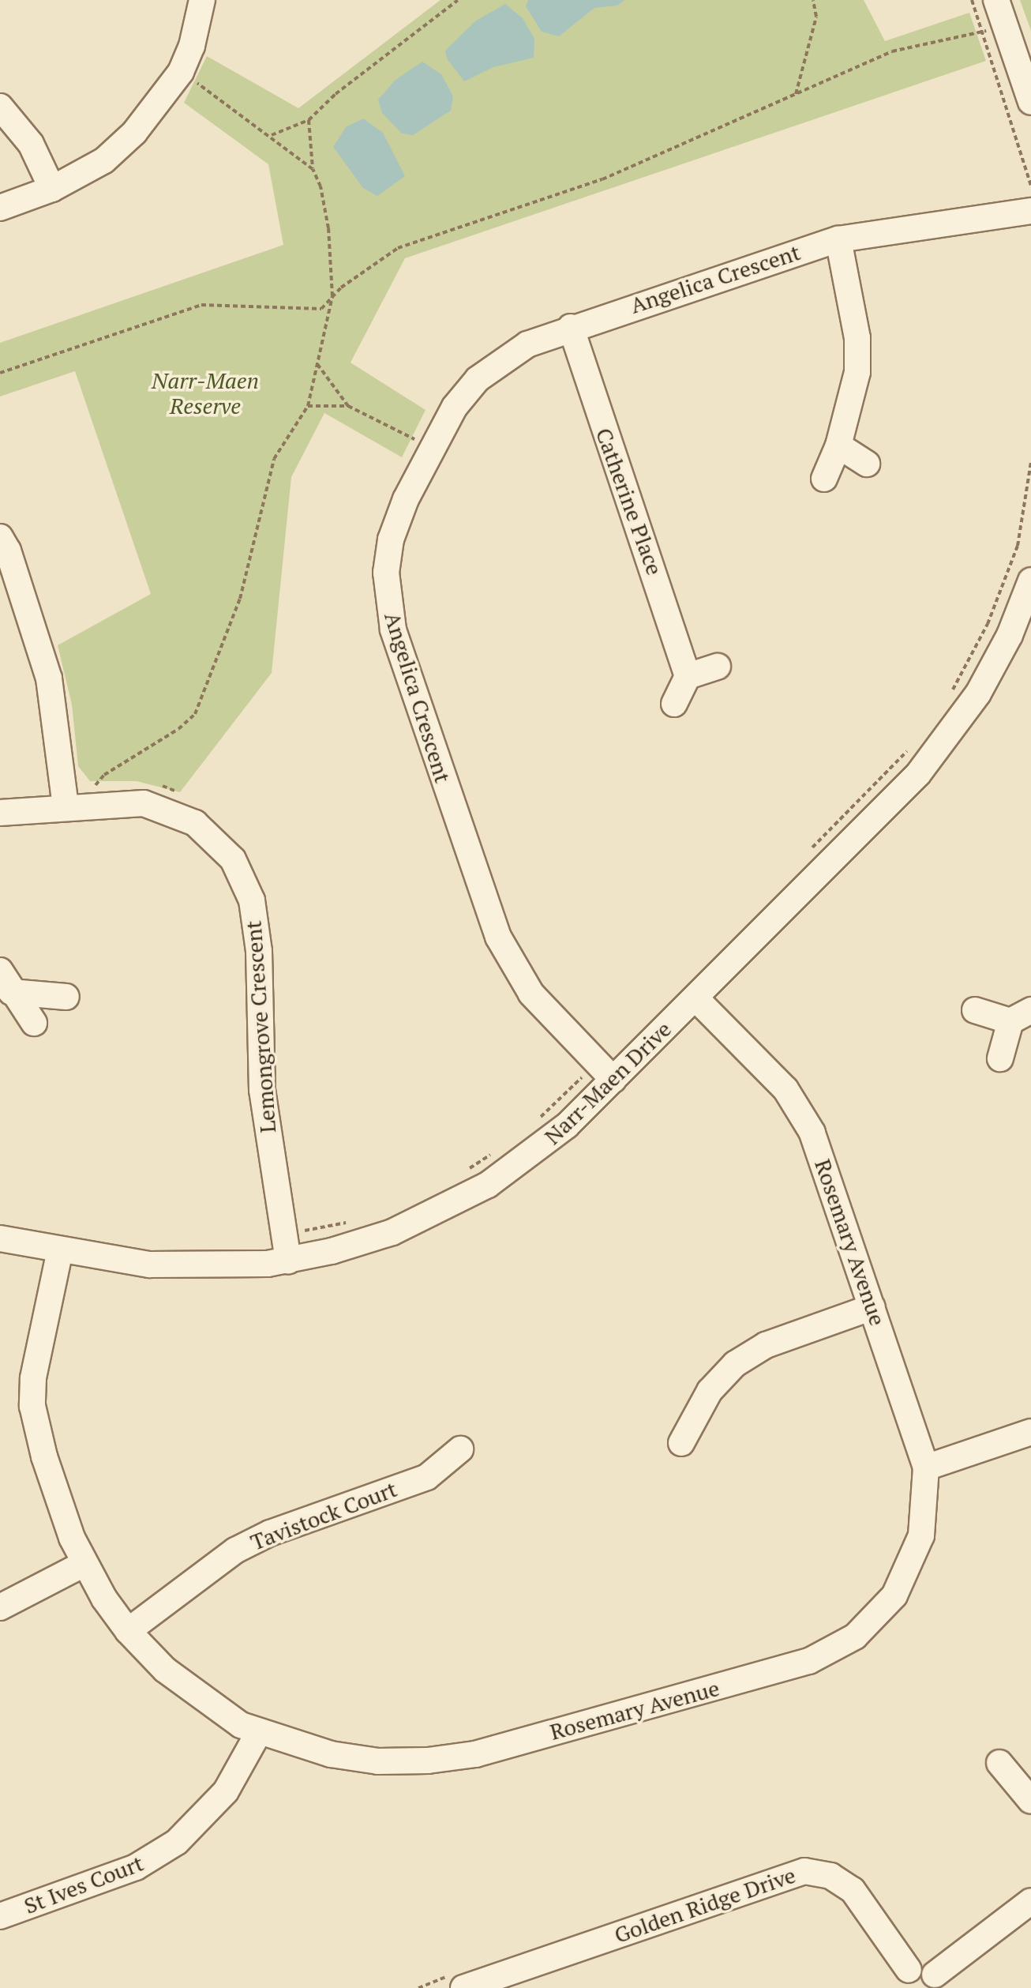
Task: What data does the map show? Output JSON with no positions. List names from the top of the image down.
{
  "streets": {
    "street": [
      "Angelica Crescent",
      "Catherine Place",
      "Lemongrove Crescent",
      "Narr-Maen Drive",
      "Rosemary Avenue",
      "Tavistock Court",
      "St Ives Court",
      "Golden Ridge Drive"
    ]
  },
  "crossings": [
    ["Angelica Crescent", "Catherine Place"],
    ["Angelica Crescent", "Narr-Maen Drive"],
    ["Lemongrove Crescent", "Narr-Maen Drive"],
    ["Narr-Maen Drive", "Rosemary Avenue"],
    ["Rosemary Avenue", "Tavistock Court"],
    ["Rosemary Avenue", "St Ives Court"]
  ],
  "parks": ["Narr-Maen Reserve"]
}
